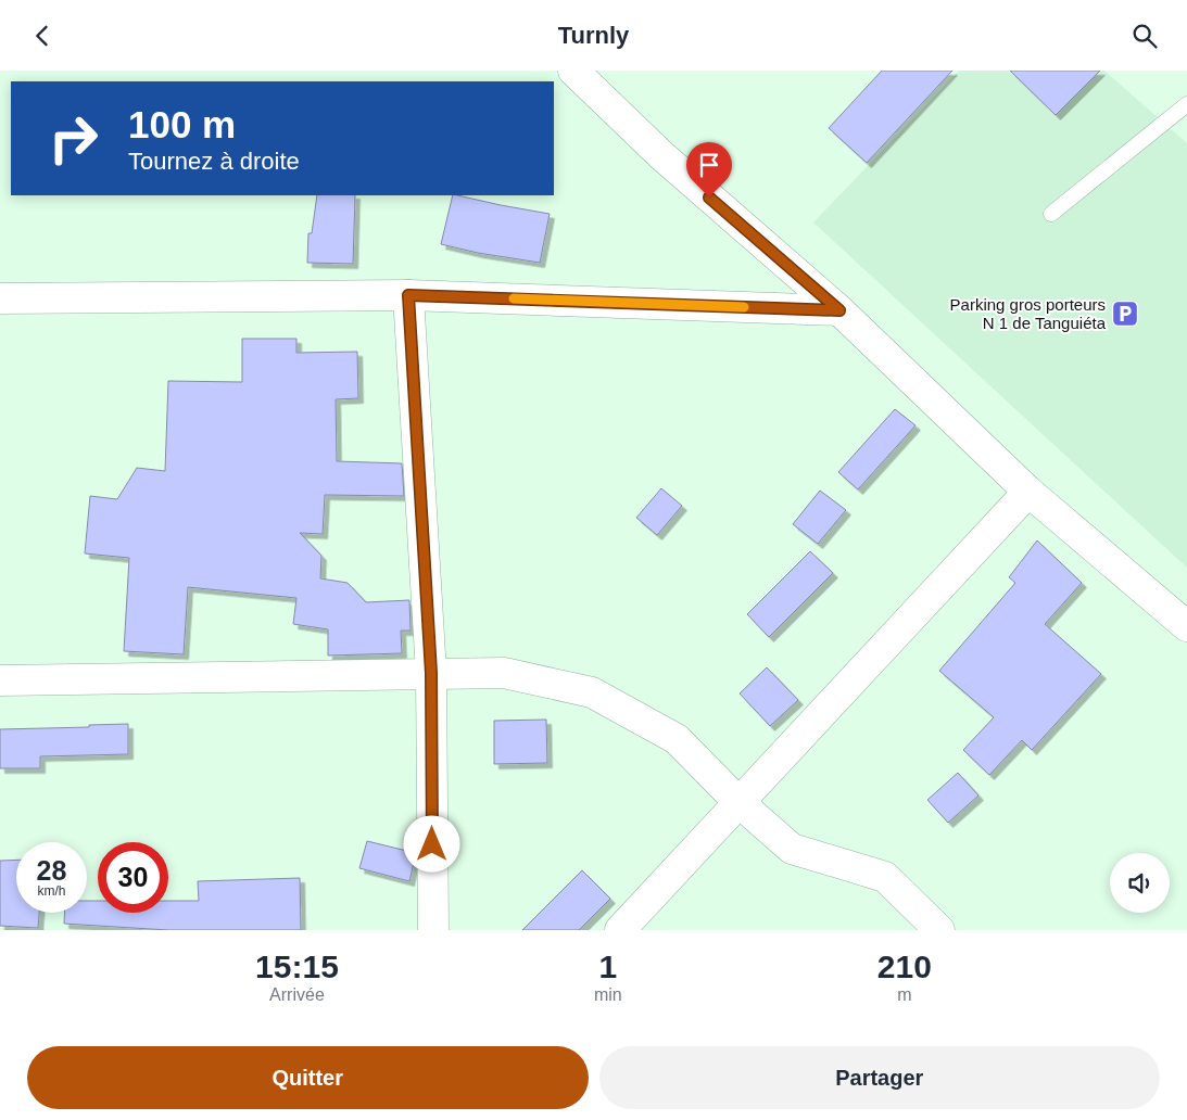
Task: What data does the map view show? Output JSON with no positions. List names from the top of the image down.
{
  "places": {
    "parking": ["Parking gros porteurs N 1 de Tanguiéta"]
  },
  "page": {
    "header": "Turnly",
    "turn": ["100 m", "Tournez à droite"],
    "speed": "28 km/h",
    "limit": "30",
    "eta": [
      "15:15",
      "Arrivée",
      "1",
      "min",
      "210",
      "m"
    ],
    "buttons": ["Quitter", "Partager"]
  }
}
